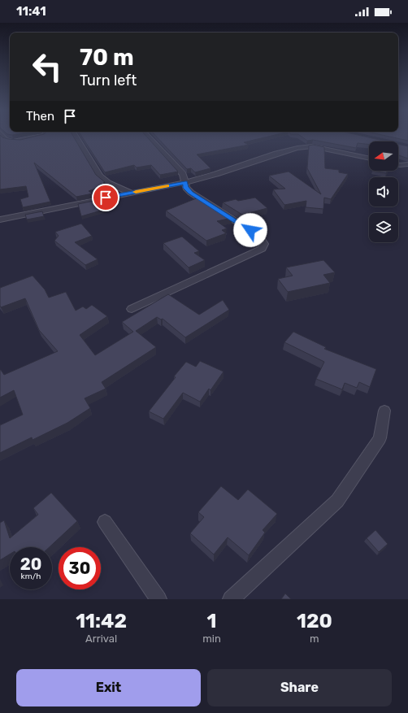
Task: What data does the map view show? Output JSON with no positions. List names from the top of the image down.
{
  "north": "left",
  "page": {
    "status": "11:41",
    "turn": ["70 m", "Turn left"],
    "then": "Then",
    "speed": "20 km/h",
    "limit": "30",
    "eta": [
      "11:42",
      "Arrival",
      "1",
      "min",
      "120",
      "m"
    ],
    "buttons": ["Exit", "Share"]
  }
}
